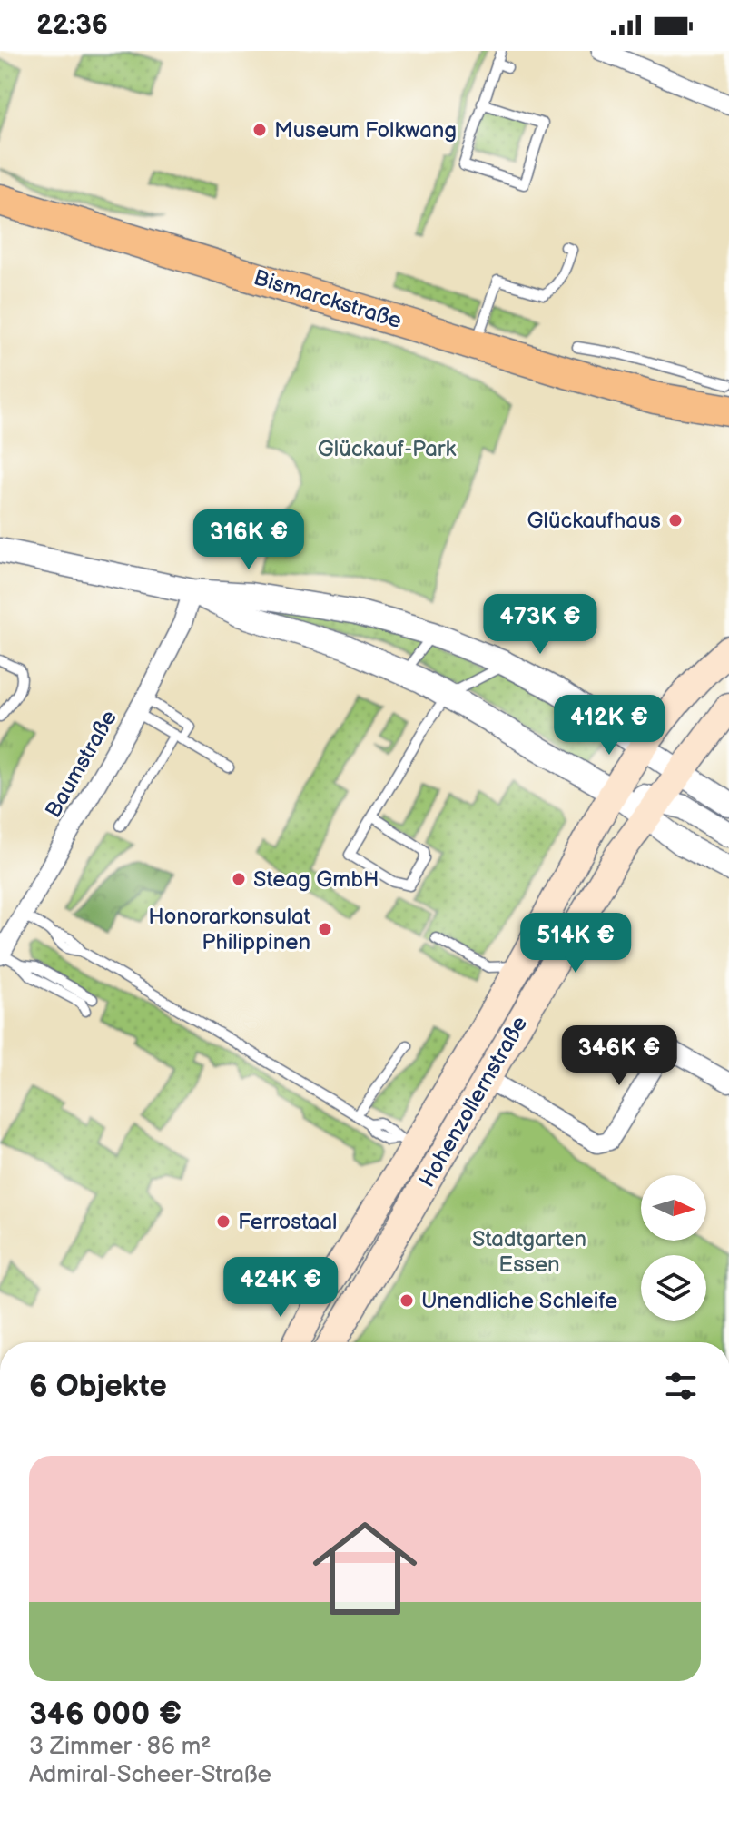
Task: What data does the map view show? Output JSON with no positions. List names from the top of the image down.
{
  "streets": {
    "main road": ["Bismarckstraße", "Hohenzollernstraße"],
    "street": ["Baumstraße"]
  },
  "parks": ["Glückauf-Park", "Stadtgarten Essen"],
  "places": [
    "Museum Folkwang",
    "Glückaufhaus",
    "Steag GmbH",
    "Honorarkonsulat Philippinen",
    "Ferrostaal",
    "Unendliche Schleife"
  ],
  "north": "right",
  "page": {
    "status": "22:36",
    "price": [
      "316K €",
      "473K €",
      "412K €",
      "514K €",
      "346K €",
      "424K €"
    ],
    "heading": "6 Objekte",
    "list": [
      {
        "name": "346 000 €",
        "note": "3 Zimmer · 86 m² · Admiral-Scheer-Straße"
      }
    ]
  }
}
